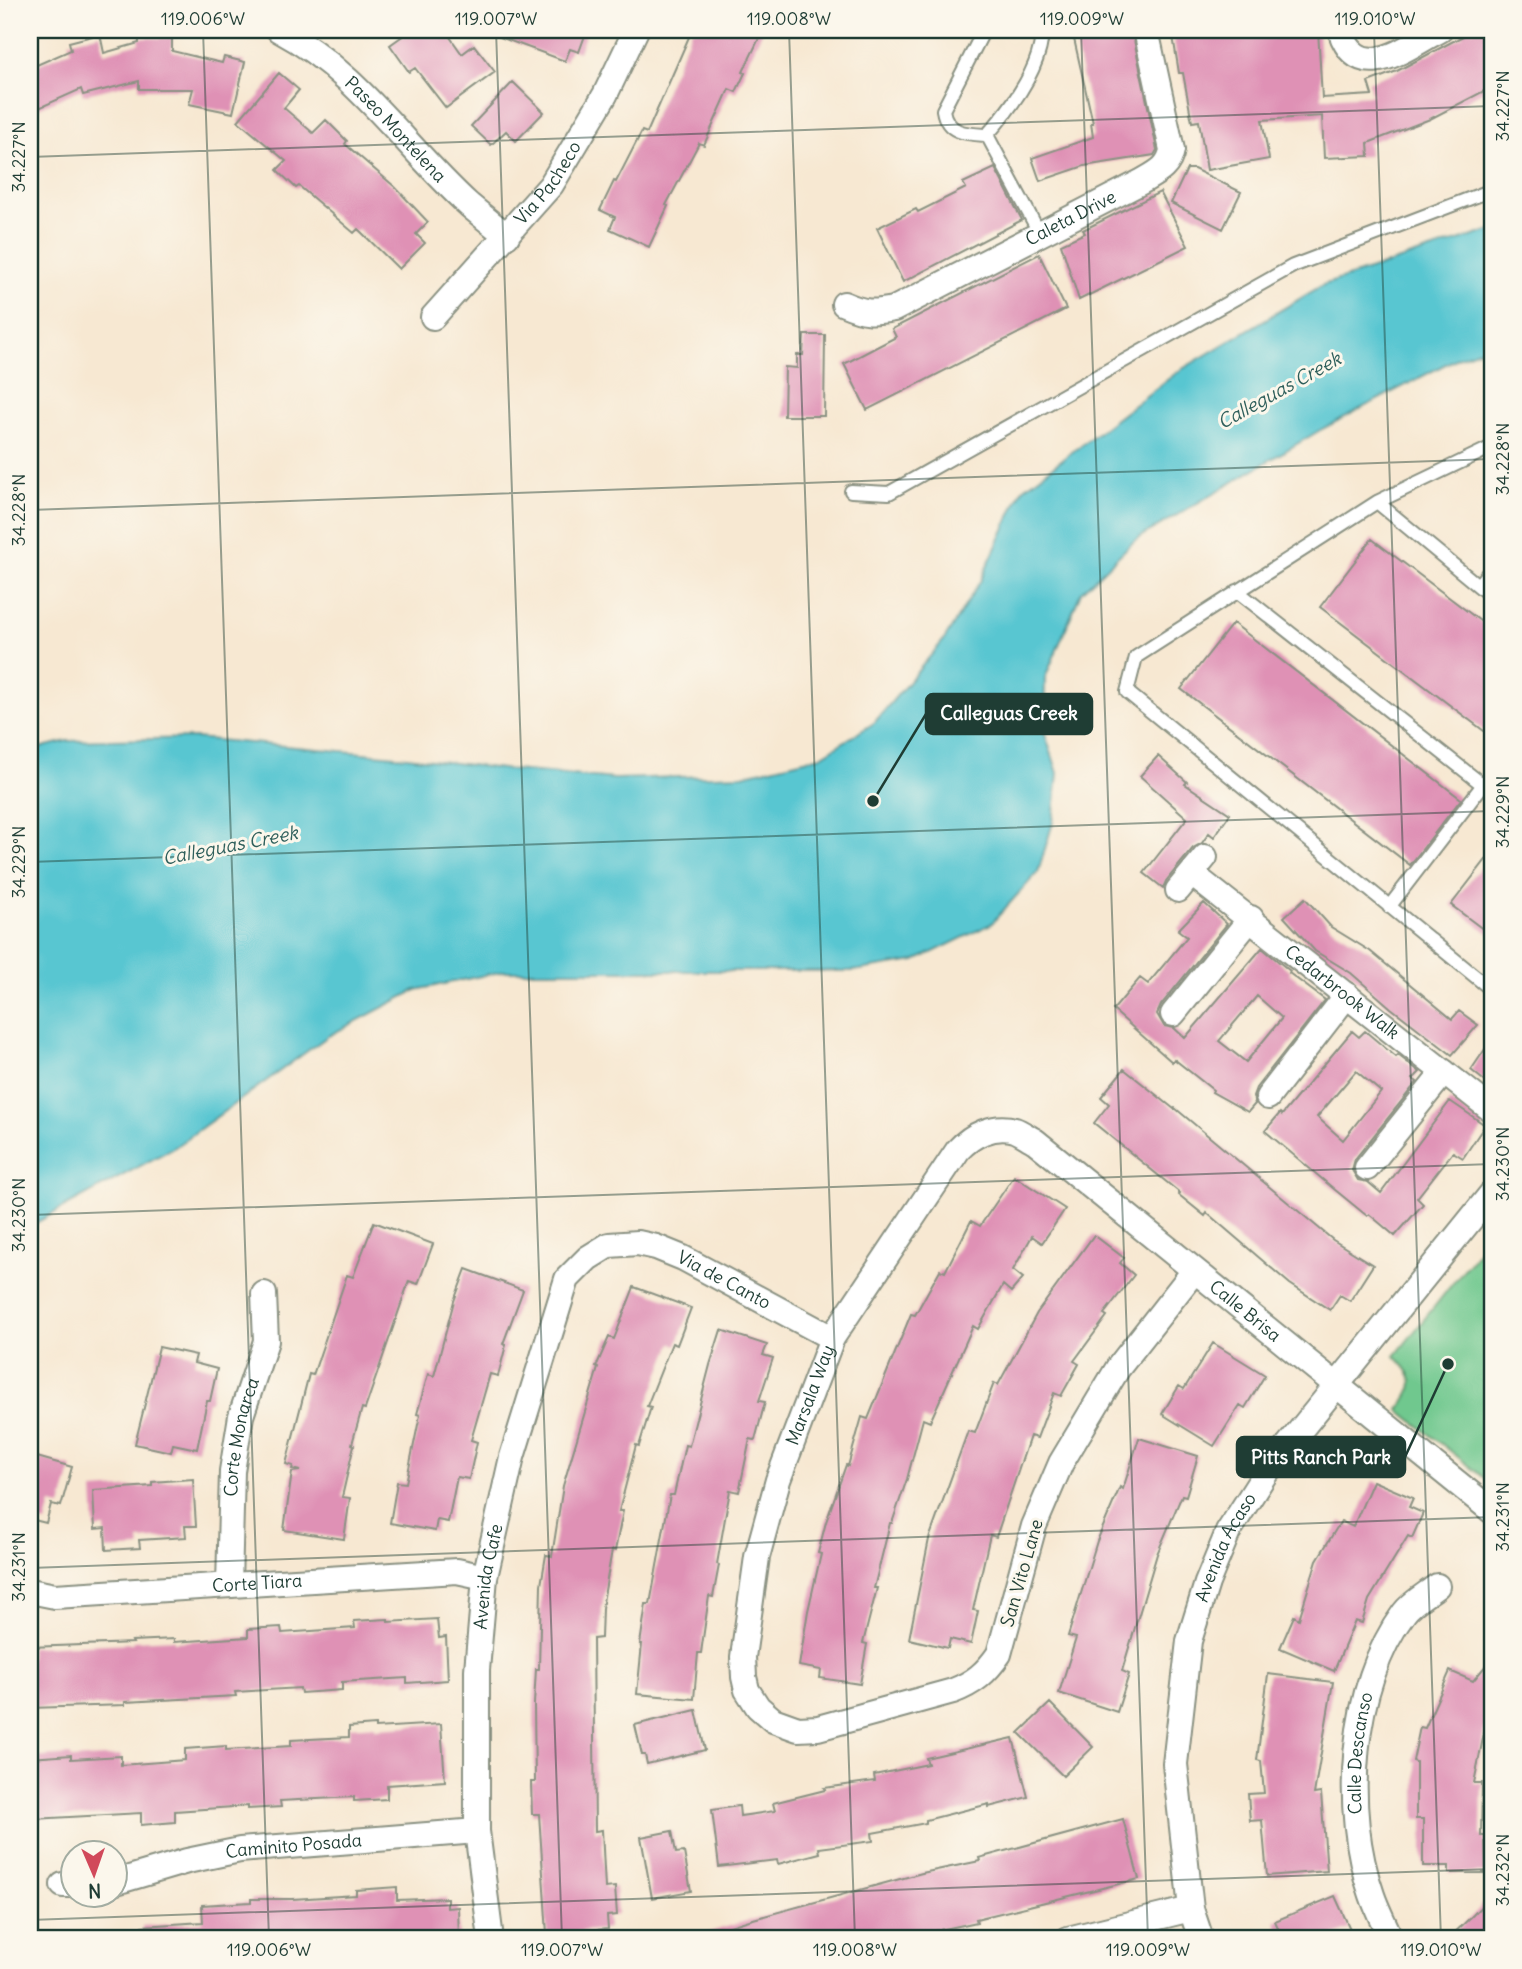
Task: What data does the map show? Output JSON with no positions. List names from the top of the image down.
{
  "streets": {
    "street": [
      "Paseo Montelena",
      "Via Pacheco",
      "Caleta Drive",
      "Cedarbrook Walk",
      "Via de Canto",
      "Calle Brisa",
      "Marsala Way",
      "Corte Monarca",
      "Avenida Acaso",
      "San Vito Lane",
      "Avenida Cafe",
      "Corte Tiara",
      "Calle Descanso",
      "Caminito Posada"
    ]
  },
  "crossings": [
    ["Paseo Montelena", "Via Pacheco"],
    ["Via de Canto", "Marsala Way"],
    ["Via de Canto", "Avenida Cafe"],
    ["Calle Brisa", "Marsala Way"],
    ["Calle Brisa", "Avenida Acaso"],
    ["Calle Brisa", "San Vito Lane"],
    ["Marsala Way", "San Vito Lane"],
    ["Corte Monarca", "Corte Tiara"],
    ["Avenida Cafe", "Corte Tiara"],
    ["Avenida Cafe", "Caminito Posada"]
  ],
  "water": ["Calleguas Creek"],
  "places": ["Calleguas Creek", "Pitts Ranch Park"],
  "north": "bottom",
  "coordinates": [
    "119.006°W",
    "119.007°W",
    "119.008°W",
    "119.009°W",
    "119.010°W",
    "34.227°N",
    "34.228°N",
    "34.229°N",
    "34.230°N",
    "34.231°N",
    "34.232°N"
  ]
}
